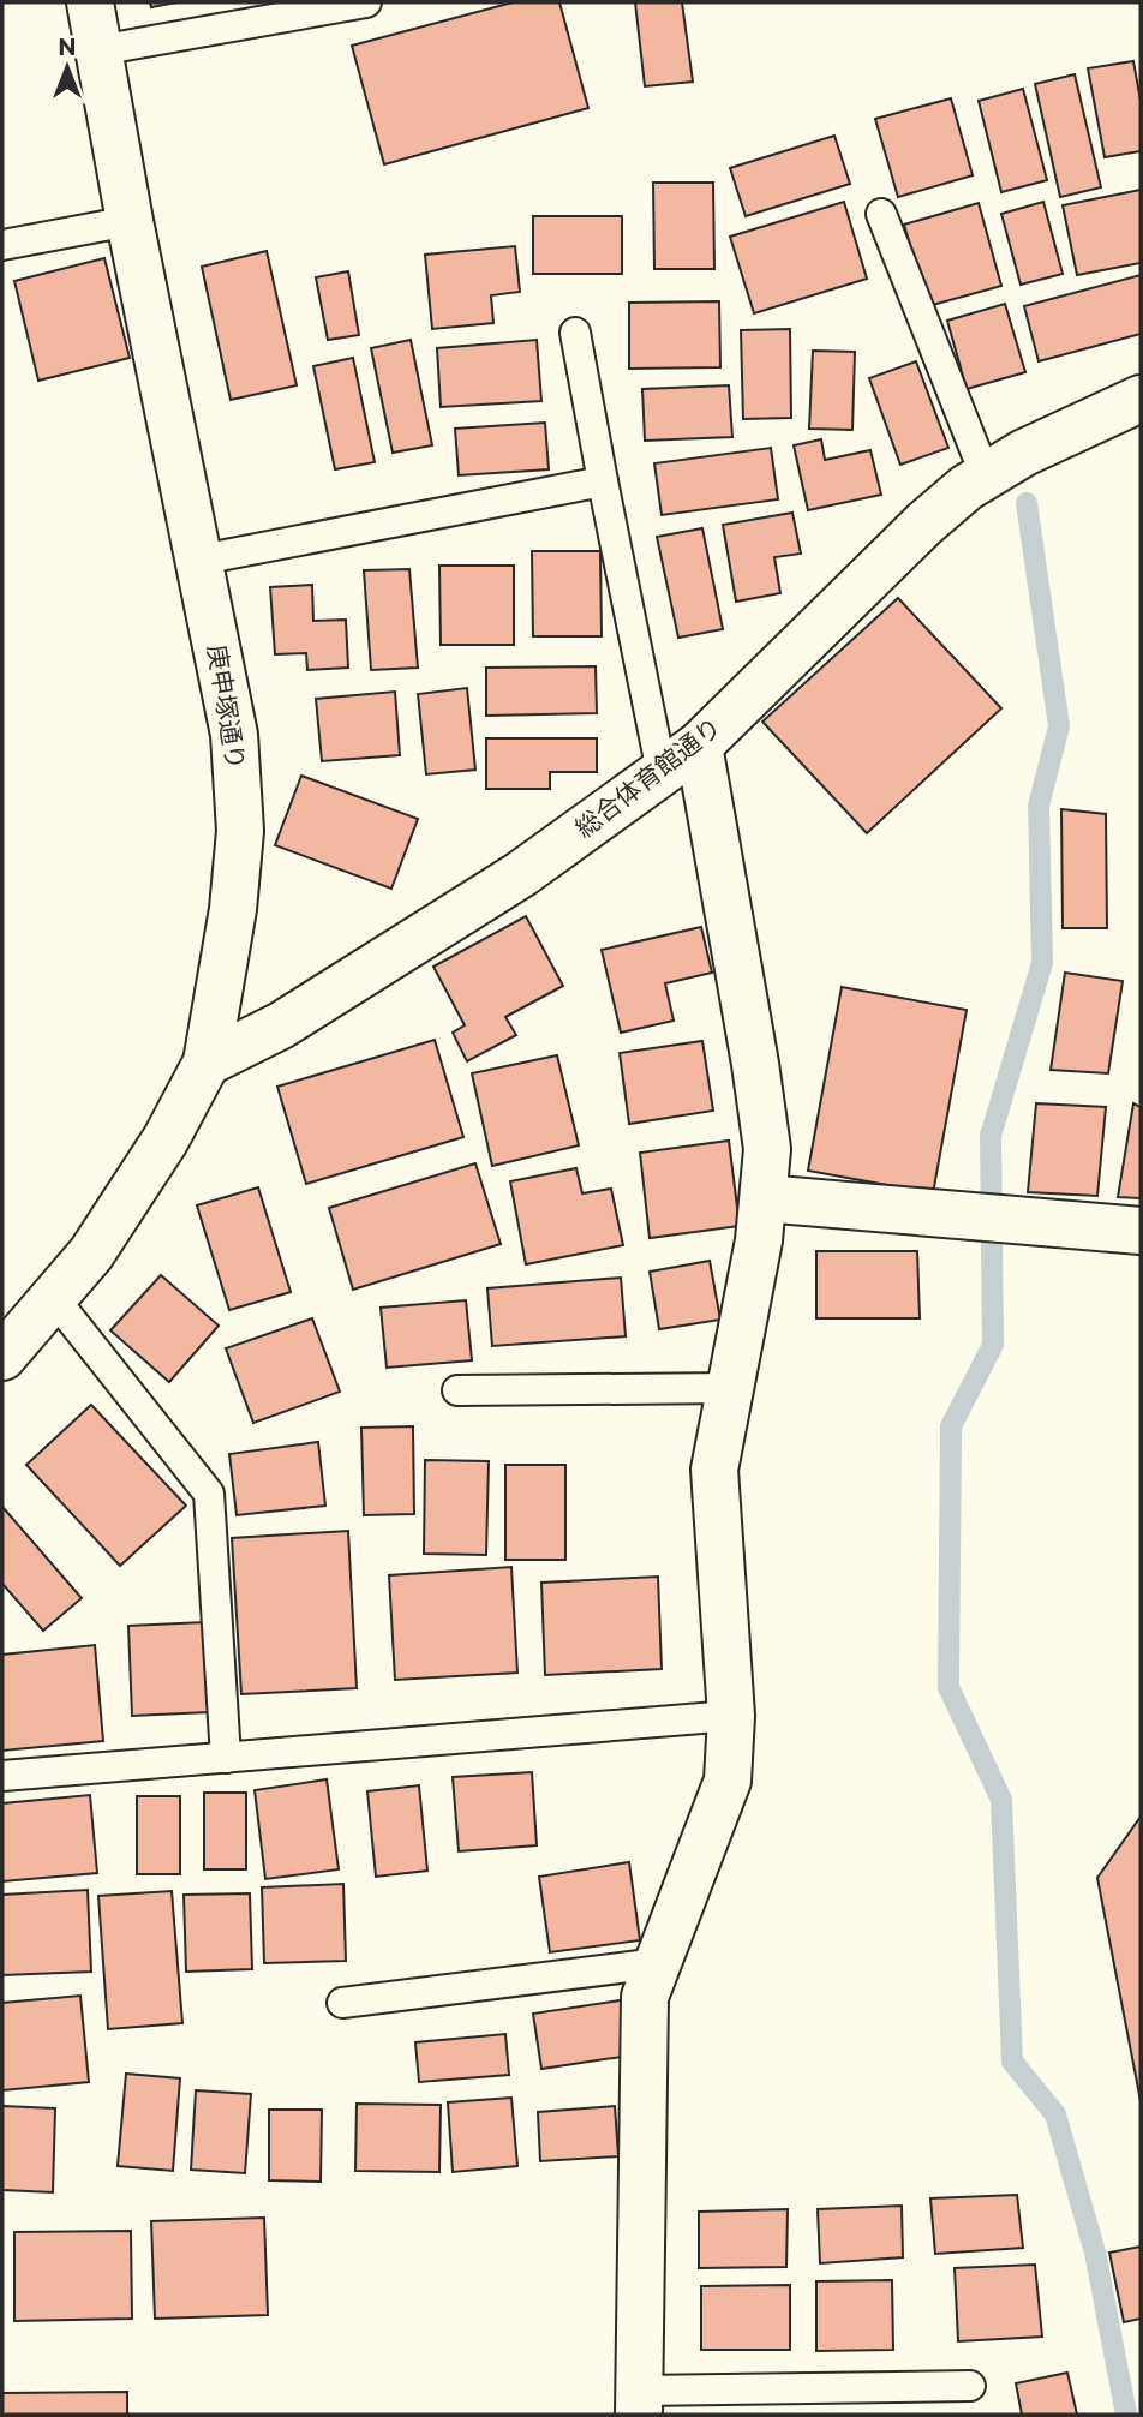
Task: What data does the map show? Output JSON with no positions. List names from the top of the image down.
{
  "streets": {
    "street": ["庚申塚通り", "総合体育館通り"]
  },
  "crossings": [
    ["庚申塚通り", "総合体育館通り"]
  ],
  "north": "top"
}
